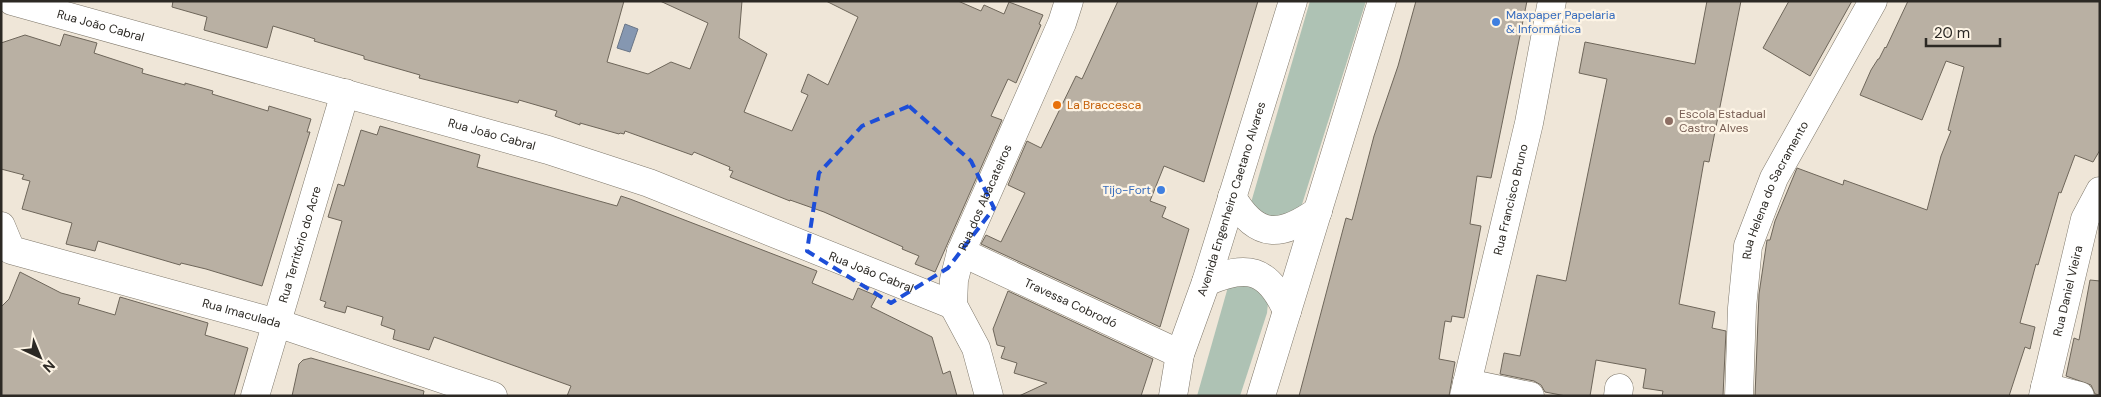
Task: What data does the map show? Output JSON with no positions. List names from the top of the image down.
{
  "streets": {
    "street": [
      "Rua João Cabral",
      "Rua Helena do Sacramento",
      "Rua dos Abacateiros",
      "Avenida Engenheiro Caetano Alvares",
      "Rua Francisco Bruno",
      "Rua Território do Acre",
      "Rua Daniel Vieira",
      "Travessa Cobrodó",
      "Rua Imaculada"
    ]
  },
  "crossings": [
    ["Rua João Cabral", "Rua dos Abacateiros"],
    ["Rua João Cabral", "Rua Território do Acre"],
    ["Rua dos Abacateiros", "Travessa Cobrodó"],
    ["Avenida Engenheiro Caetano Alvares", "Travessa Cobrodó"],
    ["Rua Território do Acre", "Rua Imaculada"]
  ],
  "places": [
    "Maxpaper Papelaria & Informática",
    "La Braccesca",
    "Escola Estadual Castro Alves",
    "Tijo-Fort"
  ],
  "scale_bar": "20 m",
  "north": "bottom right"
}
